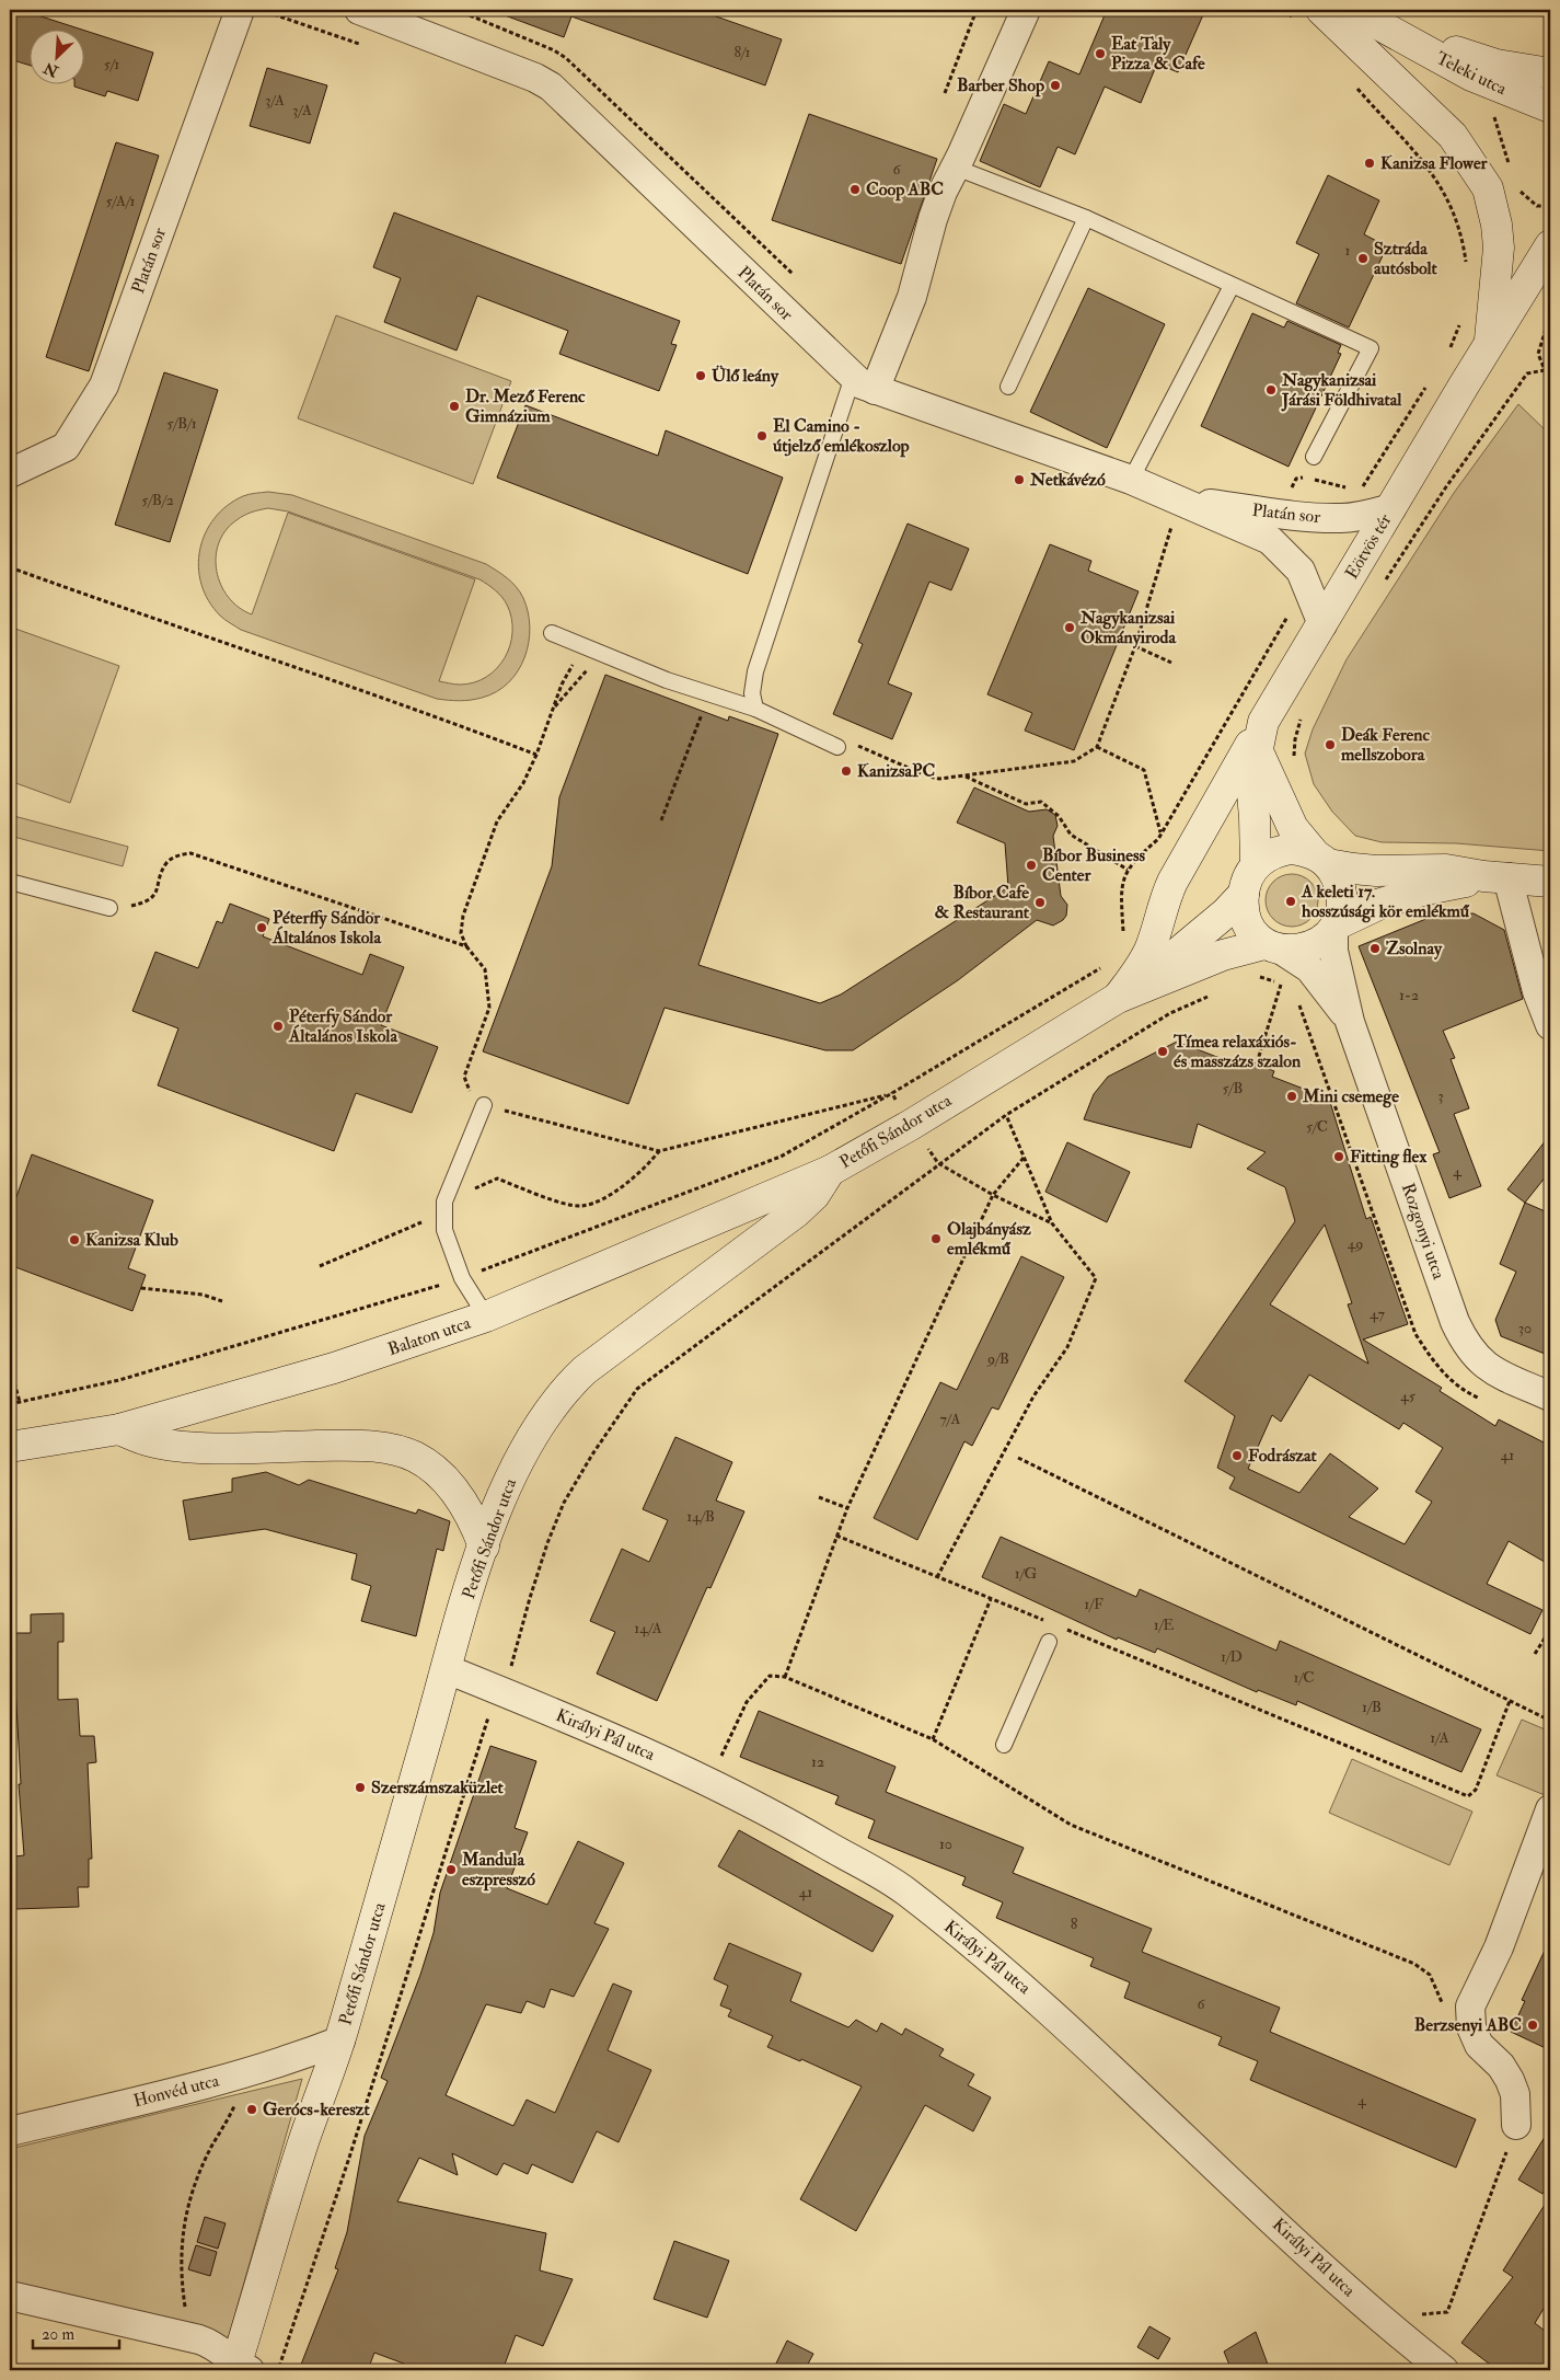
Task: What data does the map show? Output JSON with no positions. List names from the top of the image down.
{
  "streets": {
    "street": [
      "Teleki utca",
      "Platán sor",
      "Eötvös tér",
      "Petőfi Sándor utca",
      "Rozgonyi utca",
      "Balaton utca",
      "Királyi Pál utca",
      "Honvéd utca"
    ]
  },
  "crossings": [
    ["Platán sor", "Eötvös tér"],
    ["Eötvös tér", "Petőfi Sándor utca"],
    ["Eötvös tér", "Rozgonyi utca"],
    ["Petőfi Sándor utca", "Rozgonyi utca"],
    ["Petőfi Sándor utca", "Balaton utca"],
    ["Petőfi Sándor utca", "Királyi Pál utca"],
    ["Petőfi Sándor utca", "Honvéd utca"]
  ],
  "places": [
    "Eat Taly Pizza & Cafe",
    "Barber Shop",
    "Kanizsa Flower",
    "Coop ABC",
    "Sztráda autósbolt",
    "Ülő leány",
    "Nagykanizsai Járási Földhivatal",
    "Dr. Mező Ferenc Gimnázium",
    "El Camino - útjelző emlékoszlop",
    "Netkávézó",
    "Nagykanizsai Okmányiroda",
    "Deák Ferenc mellszobora",
    "KanizsaPC",
    "Bíbor Business Center",
    "A keleti 17. hosszúsági kör emlékmű",
    "Bíbor Cafe & Restaurant",
    "Péterffy Sándor Általános Iskola",
    "Zsolnay",
    "Péterfy Sándor Általános Iskola",
    "Tímea relaxáxiós- és masszázs szalon",
    "Mini csemege",
    "Fitting flex",
    "Olajbányász emlékmű",
    "Kanizsa Klub",
    "Fodrászat",
    "Szerszámszaküzlet",
    "Mandula eszpresszó",
    "Berzsenyi ABC",
    "Gerócs-kereszt"
  ],
  "house_numbers": [
    "8/1",
    "5/1",
    "3/A",
    "3/A",
    "6",
    "5/A/1",
    "1",
    "5/B/1",
    "5/B/2",
    "1-2",
    "5/B",
    "3",
    "5/C",
    "4",
    "49",
    "47",
    "30",
    "9/B",
    "45",
    "7/A",
    "41",
    "14/B",
    "1/G",
    "1/F",
    "1/E",
    "14/A",
    "1/D",
    "1/C",
    "1/B",
    "1/A",
    "12",
    "10",
    "41",
    "8",
    "6",
    "4"
  ],
  "scale_bar": "20 m",
  "north": "bottom left"
}
